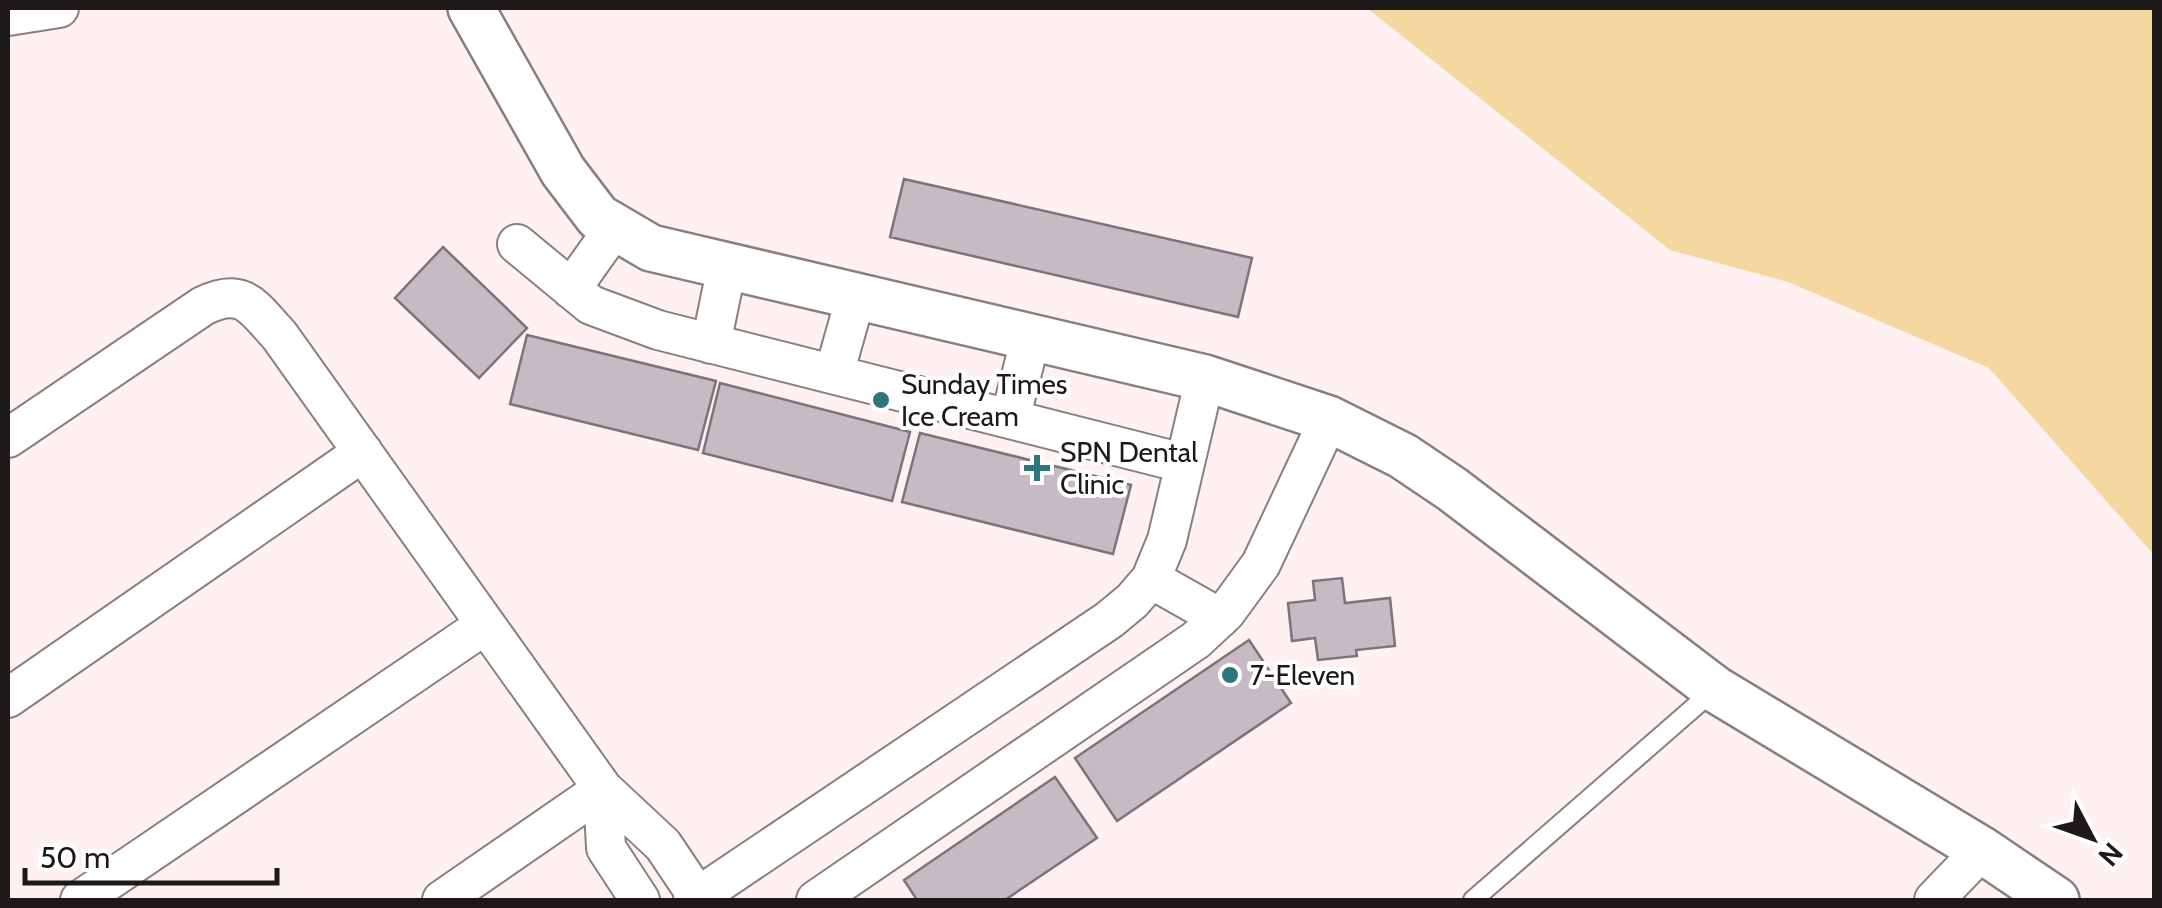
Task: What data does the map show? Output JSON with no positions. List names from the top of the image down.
{
  "places": {
    "other": ["Sunday Times Ice Cream", "7-Eleven"],
    "health": ["SPN Dental Clinic"]
  },
  "scale_bar": "50 m",
  "north": "bottom right"
}
